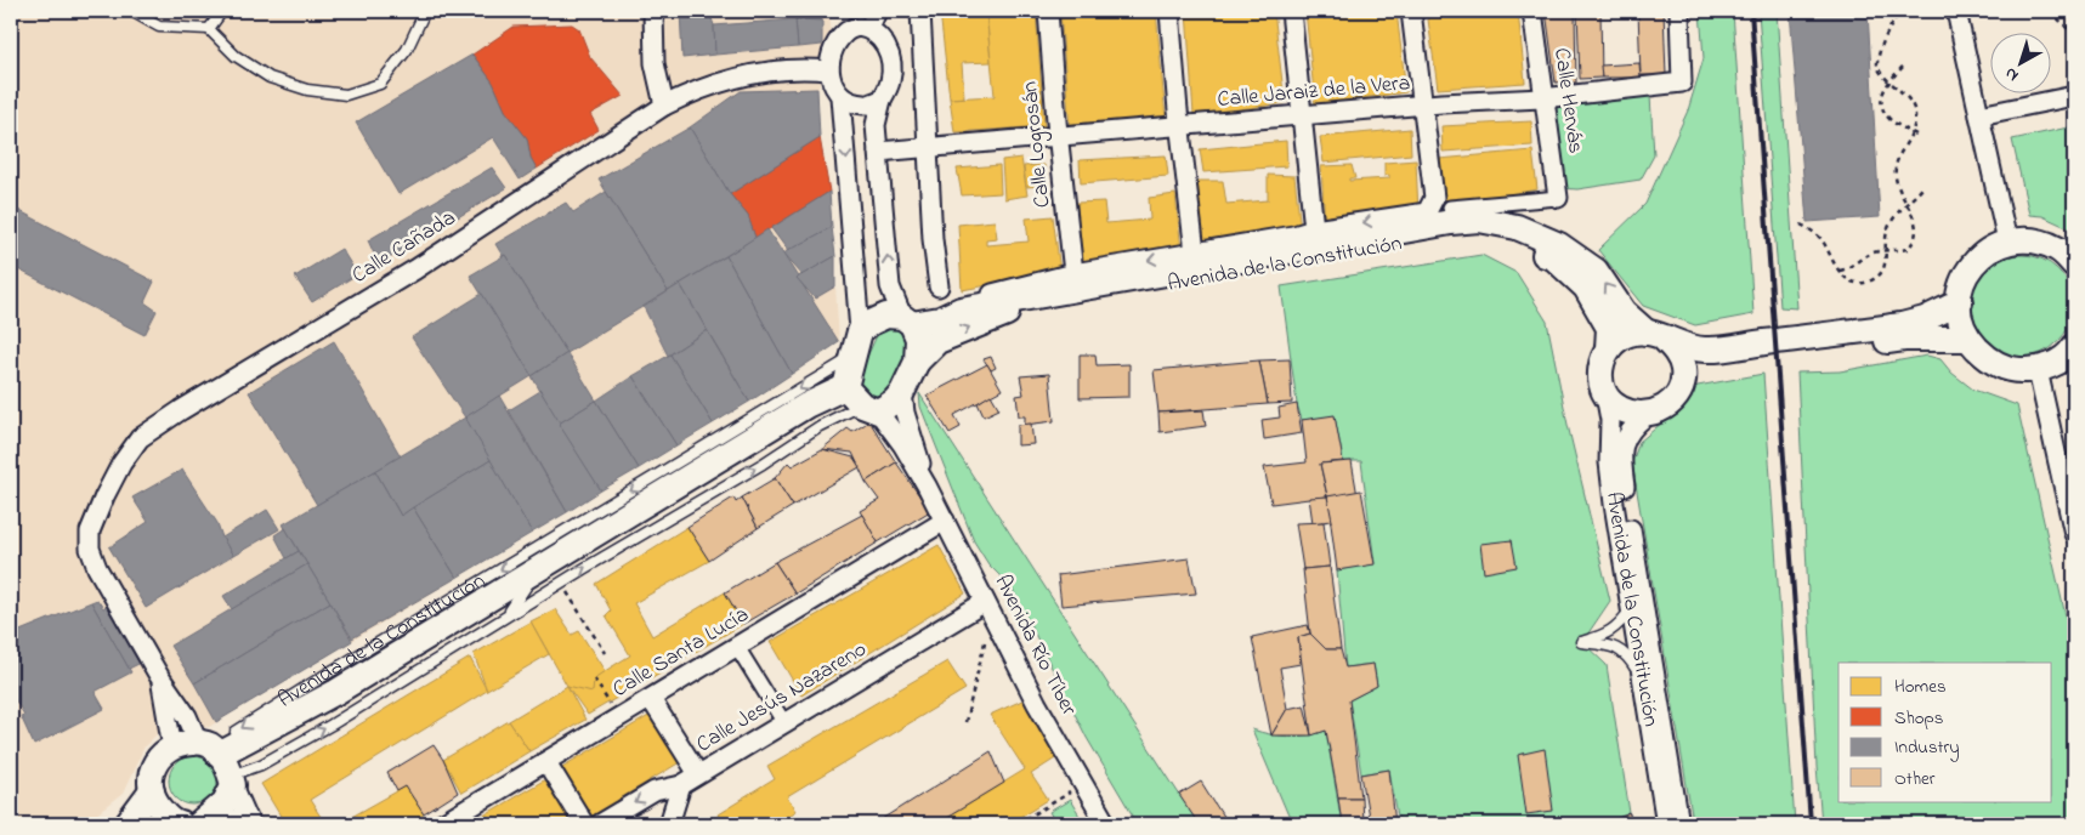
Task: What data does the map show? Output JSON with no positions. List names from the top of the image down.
{
  "streets": {
    "main road": ["Avenida de la Constitución"],
    "street": [
      "Calle Jaraiz de la Vera",
      "Calle Hervás",
      "Calle Logrosán",
      "Calle Cañada",
      "Avenida Río Tíber",
      "Calle Santa Lucía",
      "Calle Jesús Nazareno"
    ]
  },
  "crossings": [
    ["Calle Jaraiz de la Vera", "Calle Hervás"],
    ["Calle Jaraiz de la Vera", "Calle Logrosán"],
    ["Calle Jaraiz de la Vera", "Avenida de la Constitución"],
    ["Calle Logrosán", "Avenida de la Constitución"],
    ["Avenida de la Constitución", "Avenida Río Tíber"],
    ["Avenida Río Tíber", "Calle Santa Lucía"],
    ["Avenida Río Tíber", "Calle Jesús Nazareno"]
  ],
  "legend": [
    "Homes",
    "Shops",
    "Industry",
    "Other"
  ],
  "north": "bottom left"
}
